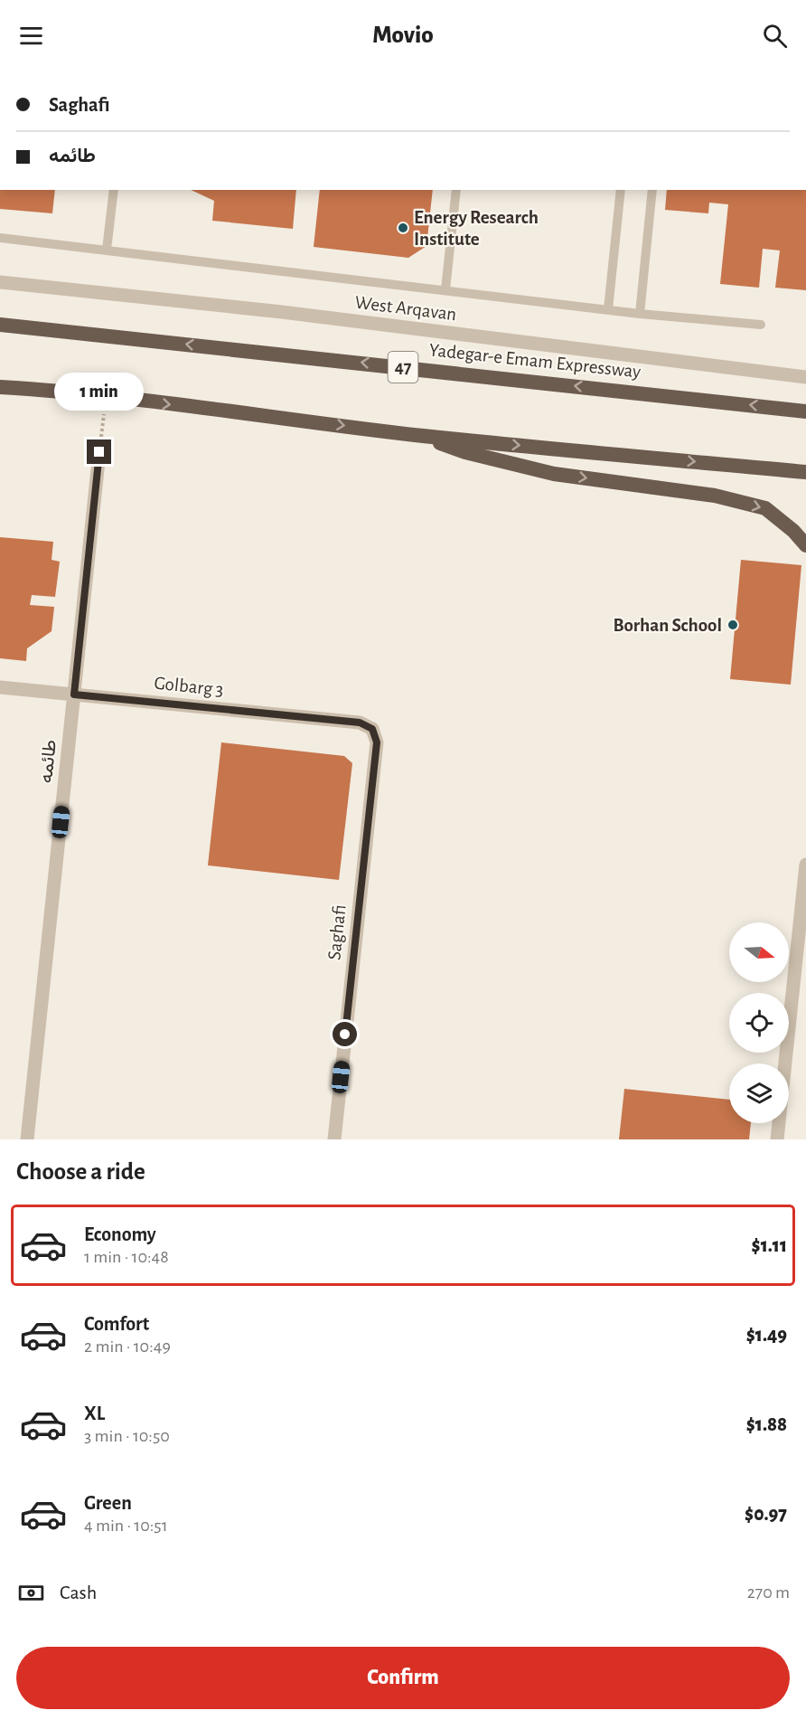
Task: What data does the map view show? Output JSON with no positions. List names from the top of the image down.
{
  "streets": {
    "highway": ["Yadegar-e Emam Expressway", "47"],
    "street": [
      "West Arqavan",
      "Golbarg 3",
      "طائمه",
      "Saghafi"
    ]
  },
  "crossings": [
    ["Golbarg 3", "طائمه"],
    ["Golbarg 3", "Saghafi"]
  ],
  "places": ["Energy Research Institute", "Borhan School"],
  "north": "right",
  "page": {
    "header": "Movio",
    "banner": ["Saghafi", "طائمه"],
    "bubble": "1 min",
    "heading": "Choose a ride",
    "list": [
      {
        "name": "Economy",
        "note": "1 min · 10:48",
        "value": "$1.11"
      },
      {
        "name": "Comfort",
        "note": "2 min · 10:49",
        "value": "$1.49"
      },
      {
        "name": "XL",
        "note": "3 min · 10:50",
        "value": "$1.88"
      },
      {
        "name": "Green",
        "note": "4 min · 10:51",
        "value": "$0.97"
      }
    ],
    "pay": ["Cash", "270 m"],
    "buttons": "Confirm"
  }
}
